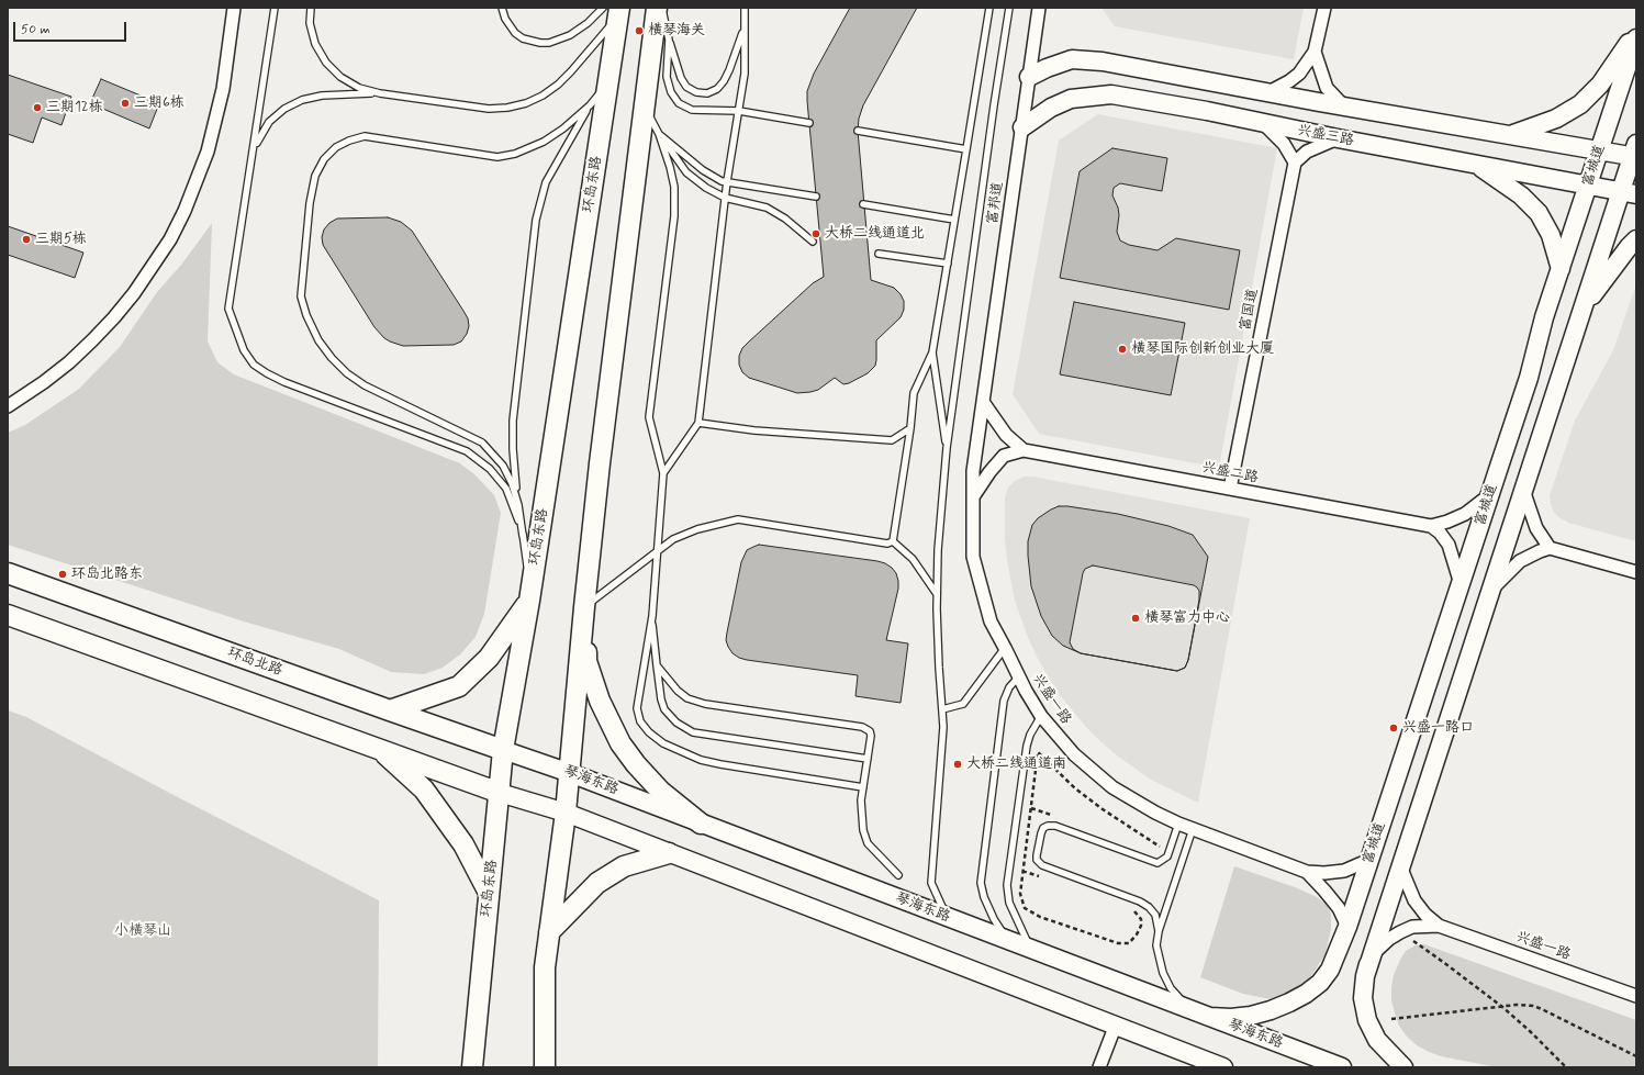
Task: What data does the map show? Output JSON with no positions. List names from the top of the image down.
{
  "streets": {
    "main road": ["环岛东路", "环岛北路"],
    "street": [
      "兴盛三路",
      "富城道",
      "富邦道",
      "富国道",
      "兴盛二路",
      "兴盛一路",
      "琴海东路"
    ]
  },
  "crossings": [
    ["兴盛三路", "富城道"],
    ["兴盛三路", "富邦道"],
    ["富城道", "琴海东路"],
    ["环岛东路", "环岛北路"],
    ["环岛东路", "琴海东路"],
    ["富邦道", "兴盛一路"],
    ["富国道", "兴盛二路"],
    ["环岛北路", "琴海东路"]
  ],
  "parks": ["小橫琴山"],
  "places": [
    "横琴海关",
    "三期6栋",
    "三期12栋",
    "大桥二线通道北",
    "三期5栋",
    "横琴国际创新创业大厦",
    "环岛北路东",
    "橫琴富力中心",
    "兴盛一路口",
    "大桥二线通道南"
  ],
  "scale_bar": "50 m"
}
